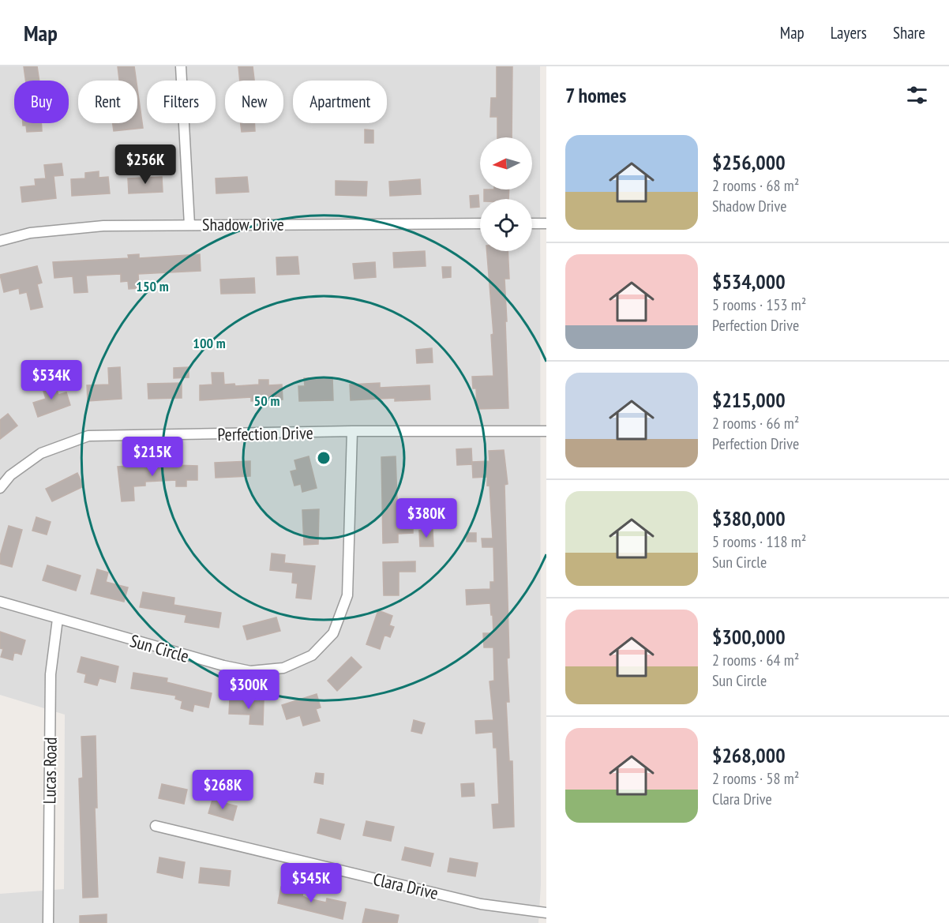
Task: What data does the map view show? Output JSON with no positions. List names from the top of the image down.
{
  "streets": {
    "street": [
      "Shadow Drive",
      "Perfection Drive",
      "Sun Circle",
      "Lucas Road",
      "Clara Drive"
    ]
  },
  "crossings": [
    ["Perfection Drive", "Sun Circle"],
    ["Sun Circle", "Lucas Road"]
  ],
  "north": "left",
  "page": {
    "header": "Map",
    "nav": ["Map", "Layers", "Share"],
    "heading": "7 homes",
    "chip": [
      "Buy",
      "Rent",
      "Filters",
      "New",
      "Apartment"
    ],
    "list": [
      {
        "name": "$256,000",
        "note": "2 rooms · 68 m² · Shadow Drive"
      },
      {
        "name": "$534,000",
        "note": "5 rooms · 153 m² · Perfection Drive"
      },
      {
        "name": "$215,000",
        "note": "2 rooms · 66 m² · Perfection Drive"
      },
      {
        "name": "$380,000",
        "note": "5 rooms · 118 m² · Sun Circle"
      },
      {
        "name": "$300,000",
        "note": "2 rooms · 64 m² · Sun Circle"
      },
      {
        "name": "$268,000",
        "note": "2 rooms · 58 m² · Clara Drive"
      }
    ],
    "price": [
      "$256K",
      "$534K",
      "$215K",
      "$380K",
      "$300K",
      "$268K",
      "$545K"
    ]
  },
  "rings": ["150 m", "100 m", "50 m"]
}
